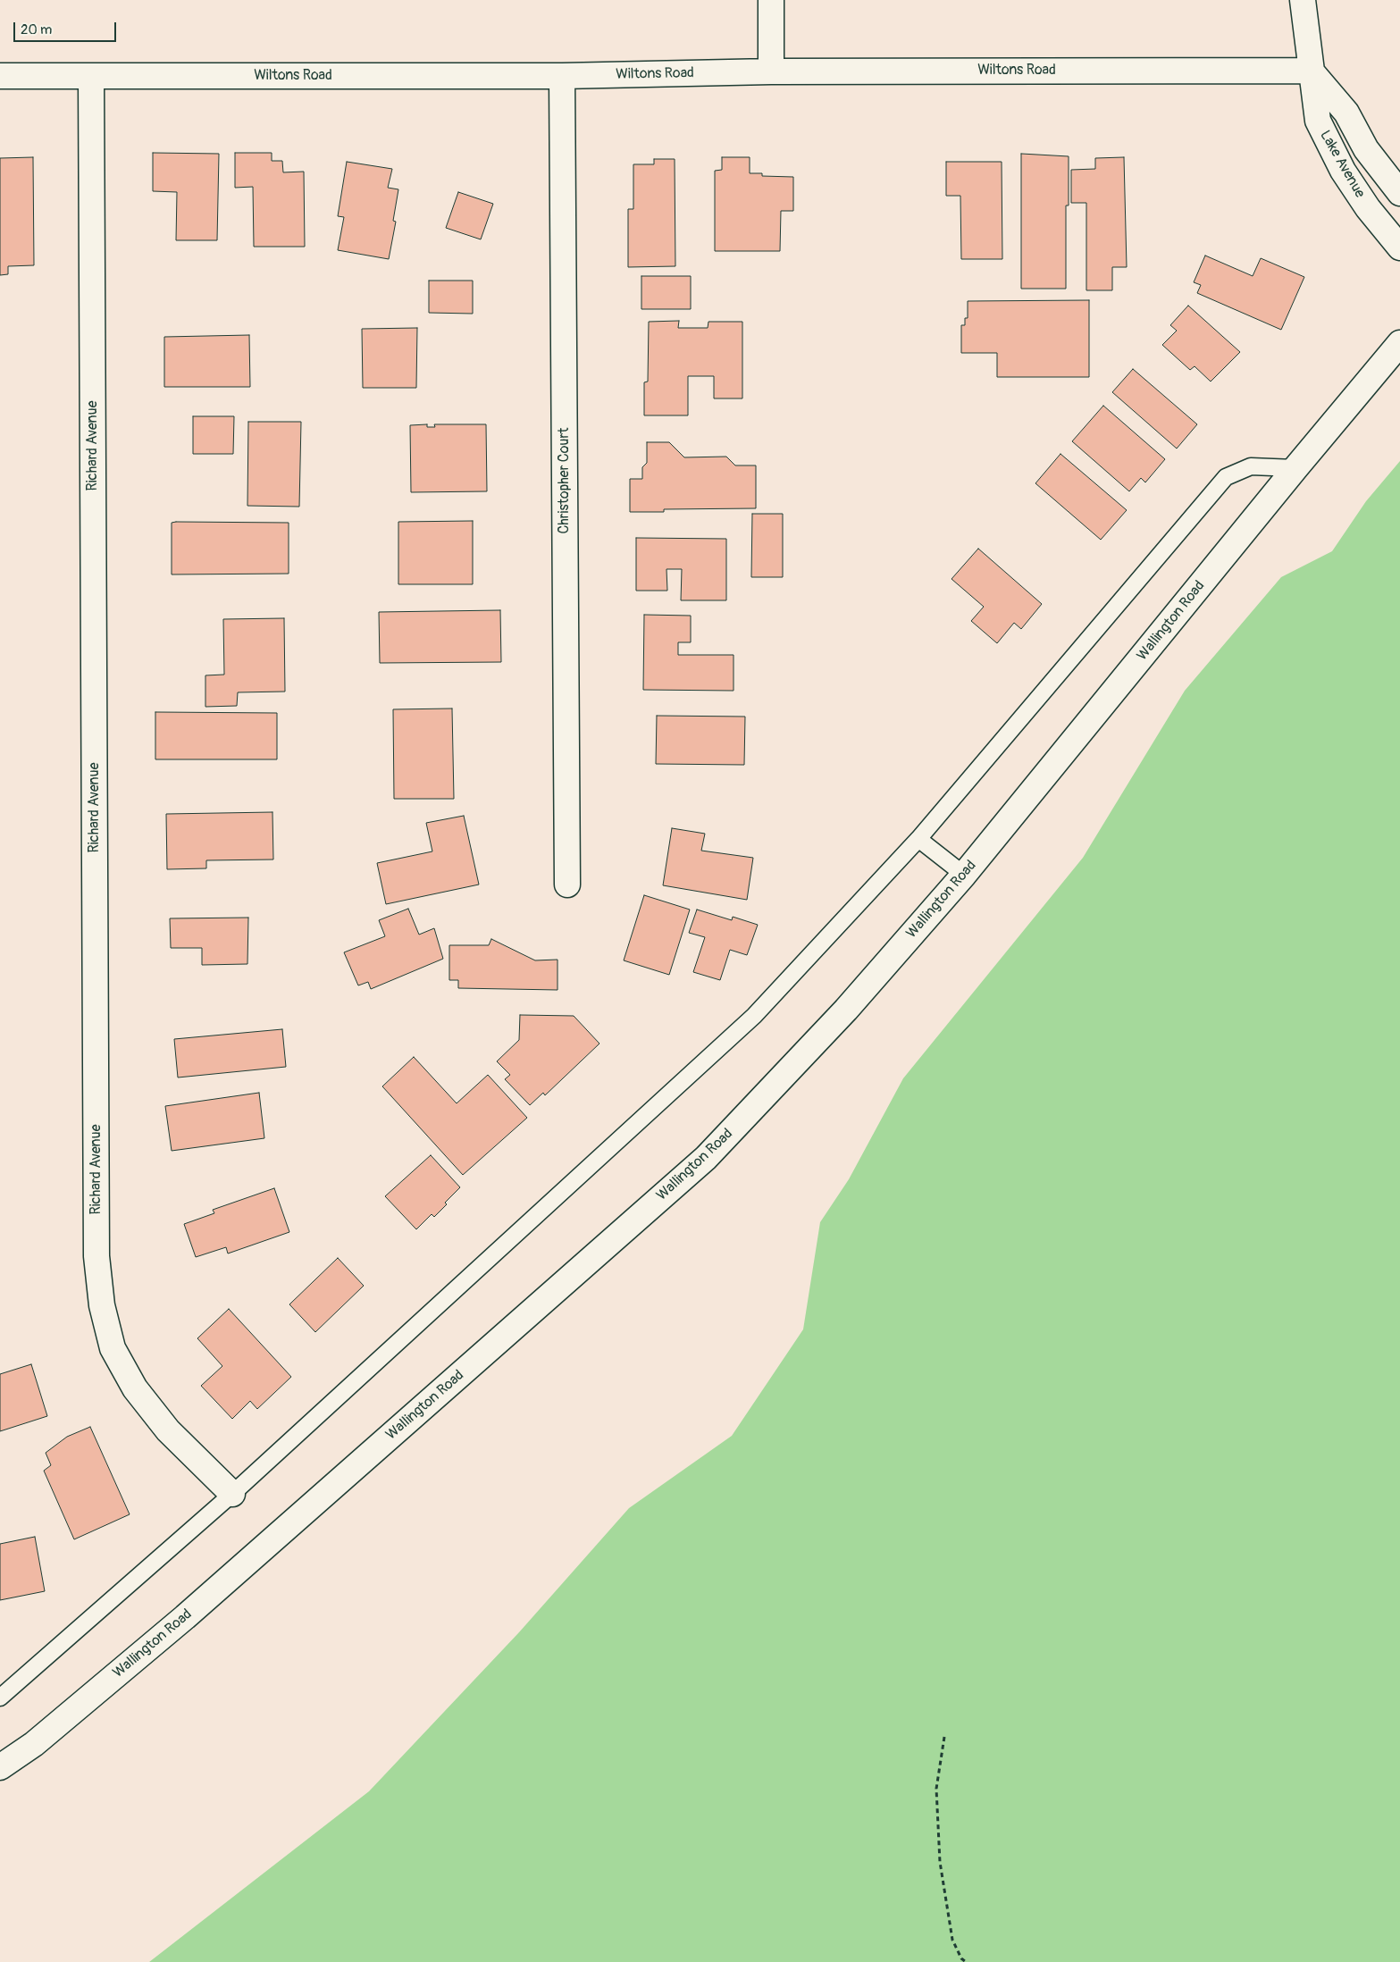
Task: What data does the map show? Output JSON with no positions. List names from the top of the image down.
{
  "streets": {
    "street": [
      "Wiltons Road",
      "Lake Avenue",
      "Richard Avenue",
      "Christopher Court",
      "Wallington Road"
    ]
  },
  "crossings": [
    ["Wiltons Road", "Lake Avenue"],
    ["Wiltons Road", "Richard Avenue"],
    ["Wiltons Road", "Christopher Court"]
  ],
  "scale_bar": "20 m"
}
